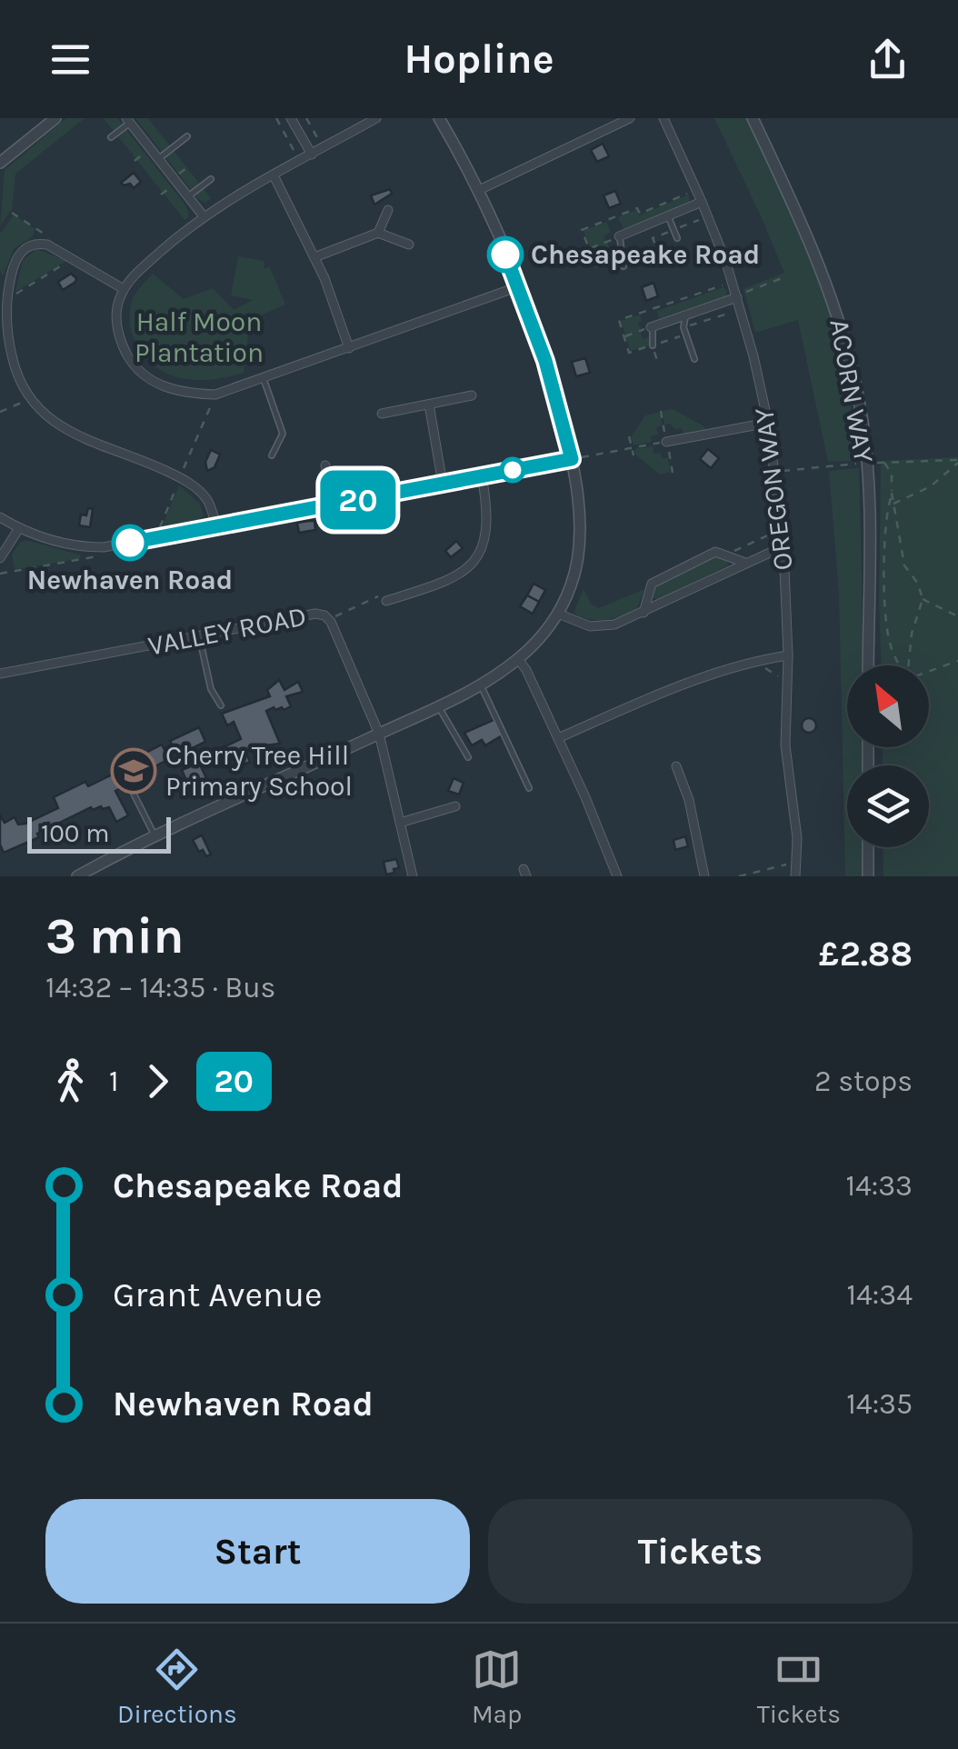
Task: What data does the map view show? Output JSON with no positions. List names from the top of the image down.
{
  "streets": {
    "street": ["ACORN WAY", "OREGON WAY", "VALLEY ROAD"]
  },
  "parks": ["Half Moon Plantation"],
  "places": {
    "other": ["Chesapeake Road", "Newhaven Road"],
    "school or university": ["Cherry Tree Hill Primary School"]
  },
  "lines": ["bus line 20"],
  "scale_bar": "100 m",
  "north": "top left",
  "page": {
    "header": "Hopline",
    "on_map": "20",
    "scale": "100 m",
    "heading": ["3 min", "14:32 – 14:35 · Bus", "£2.88"],
    "legs": ["1", "20", "2 stops"],
    "list": [
      {
        "name": "Chesapeake Road",
        "value": "14:33"
      },
      {
        "name": "Grant Avenue",
        "value": "14:34"
      },
      {
        "name": "Newhaven Road",
        "value": "14:35"
      }
    ],
    "buttons": ["Start", "Tickets"],
    "tabs": ["Directions", "Map", "Tickets"]
  }
}
